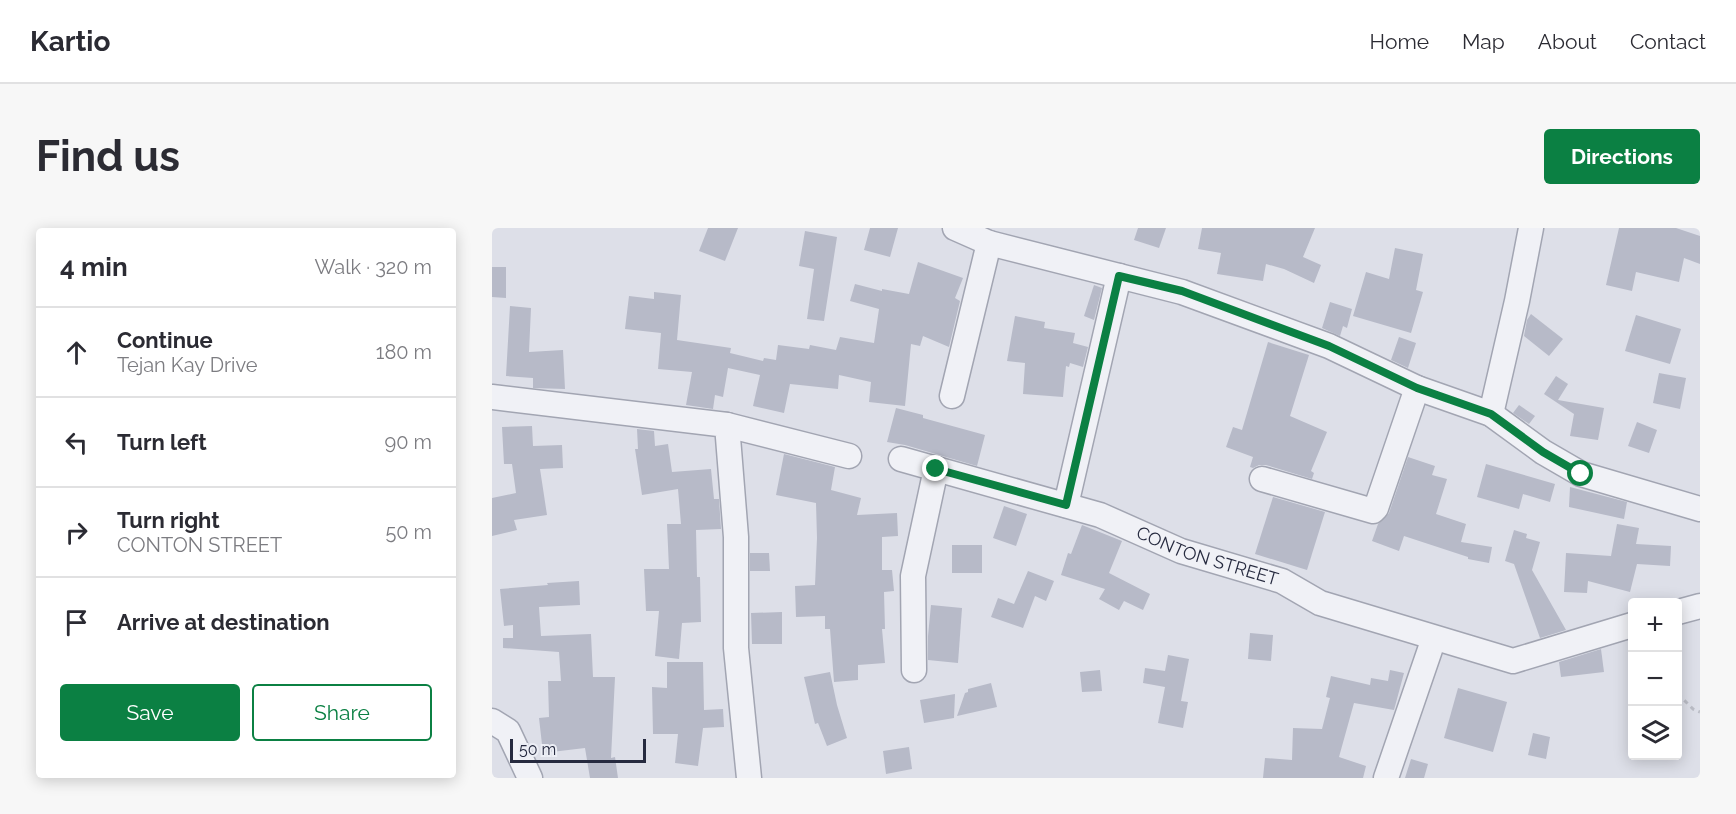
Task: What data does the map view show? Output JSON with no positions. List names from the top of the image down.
{
  "streets": {
    "street": ["CONTON STREET"]
  },
  "scale_bar": "50 m",
  "page": {
    "header": "Kartio",
    "nav": [
      "Home",
      "Map",
      "About",
      "Contact"
    ],
    "buttons": [
      "Directions",
      ["Save", "Share"]
    ],
    "title": "Find us",
    "heading": ["4 min", "Walk · 320 m"],
    "list": [
      ["Continue", "Tejan Kay Drive", "180 m"],
      ["Turn left", "90 m"],
      ["Turn right", "CONTON STREET", "50 m"],
      "Arrive at destination"
    ],
    "map_buttons": ["+", "−"],
    "scale": "50 m"
  }
}
